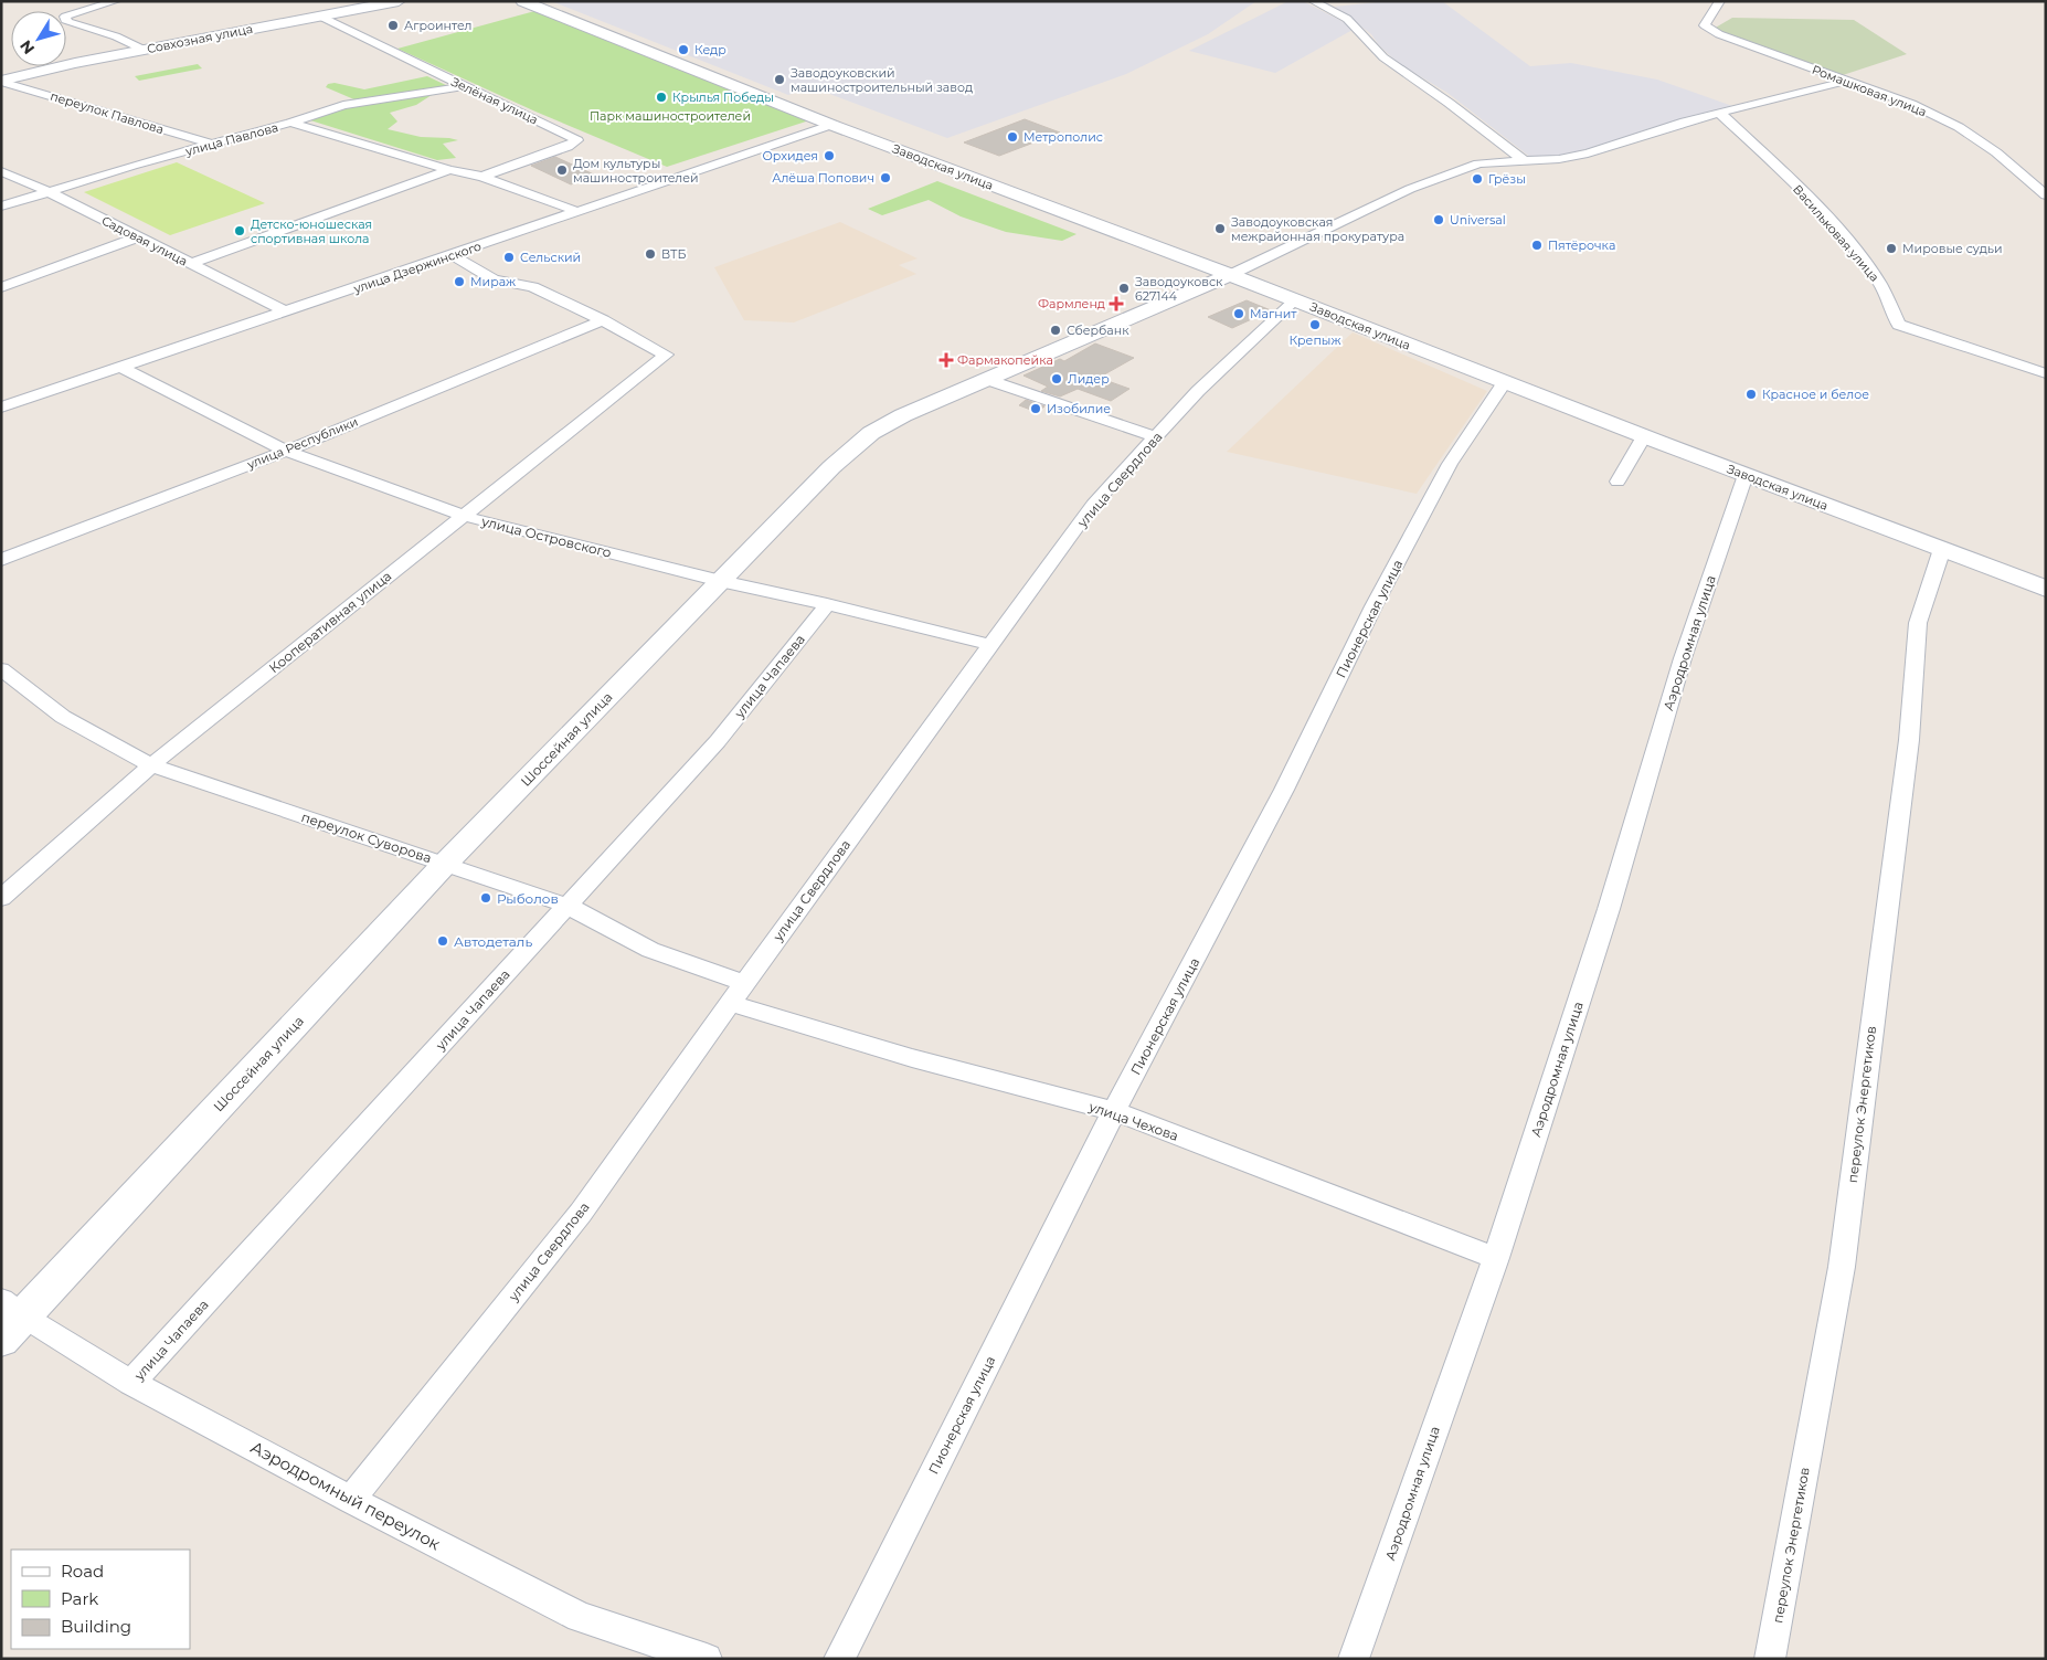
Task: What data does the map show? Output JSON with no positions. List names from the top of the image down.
{
  "streets": {
    "street": [
      "Совхозная улица",
      "Ромашковая улица",
      "Зелёная улица",
      "переулок Павлова",
      "улица Павлова",
      "Заводская улица",
      "Васильковая улица",
      "Садовая улица",
      "улица Дзержинского",
      "улица Республики",
      "улица Свердлова",
      "улица Островского",
      "Пионерская улица",
      "Кооперативная улица",
      "Аэродромная улица",
      "улица Чапаева",
      "Шоссейная улица",
      "переулок Суворова",
      "переулок Энергетиков",
      "улица Чехова",
      "Аэродромный переулок"
    ]
  },
  "crossings": [
    ["Совхозная улица", "Зелёная улица"],
    ["Совхозная улица", "переулок Павлова"],
    ["Зелёная улица", "улица Павлова"],
    ["переулок Павлова", "улица Павлова"],
    ["улица Павлова", "Садовая улица"],
    ["Заводская улица", "улица Дзержинского"],
    ["Заводская улица", "улица Свердлова"],
    ["Заводская улица", "Пионерская улица"],
    ["Заводская улица", "Аэродромная улица"],
    ["Заводская улица", "Шоссейная улица"],
    ["Заводская улица", "переулок Энергетиков"],
    ["Садовая улица", "улица Дзержинского"],
    ["улица Дзержинского", "улица Островского"],
    ["улица Республики", "улица Островского"],
    ["улица Республики", "Кооперативная улица"],
    ["улица Свердлова", "улица Островского"],
    ["улица Свердлова", "переулок Суворова"],
    ["улица Свердлова", "улица Чехова"],
    ["улица Свердлова", "Аэродромный переулок"],
    ["улица Островского", "Кооперативная улица"],
    ["улица Островского", "улица Чапаева"],
    ["улица Островского", "Шоссейная улица"],
    ["Пионерская улица", "улица Чехова"],
    ["Кооперативная улица", "переулок Суворова"],
    ["Аэродромная улица", "улица Чехова"],
    ["улица Чапаева", "переулок Суворова"],
    ["улица Чапаева", "Аэродромный переулок"],
    ["Шоссейная улица", "переулок Суворова"],
    ["Шоссейная улица", "Аэродромный переулок"]
  ],
  "parks": ["Парк машиностроителей"],
  "places": {
    "other": [
      "Агроинтел",
      "Кедр",
      "Заводоуковский машиностроительный завод",
      "Крылья Победы",
      "Метрополис",
      "Орхидея",
      "Дом культуры машиностроителей",
      "Алёша Попович",
      "Грёзы",
      "Universal",
      "Заводоуковская межрайонная прокуратура",
      "Детско-юношеская спортивная школа",
      "Пятёрочка",
      "Мировые судьи",
      "ВТБ",
      "Сельский",
      "Мираж",
      "Заводоуковск 627144",
      "Магнит",
      "Крепыж",
      "Сбербанк",
      "Лидер",
      "Красное и белое",
      "Изобилие",
      "Рыболов",
      "Автодеталь"
    ],
    "health": ["Фармленд", "Фармакопейка"]
  },
  "legend": ["Road", "Park", "Building"],
  "north": "bottom left"
}
